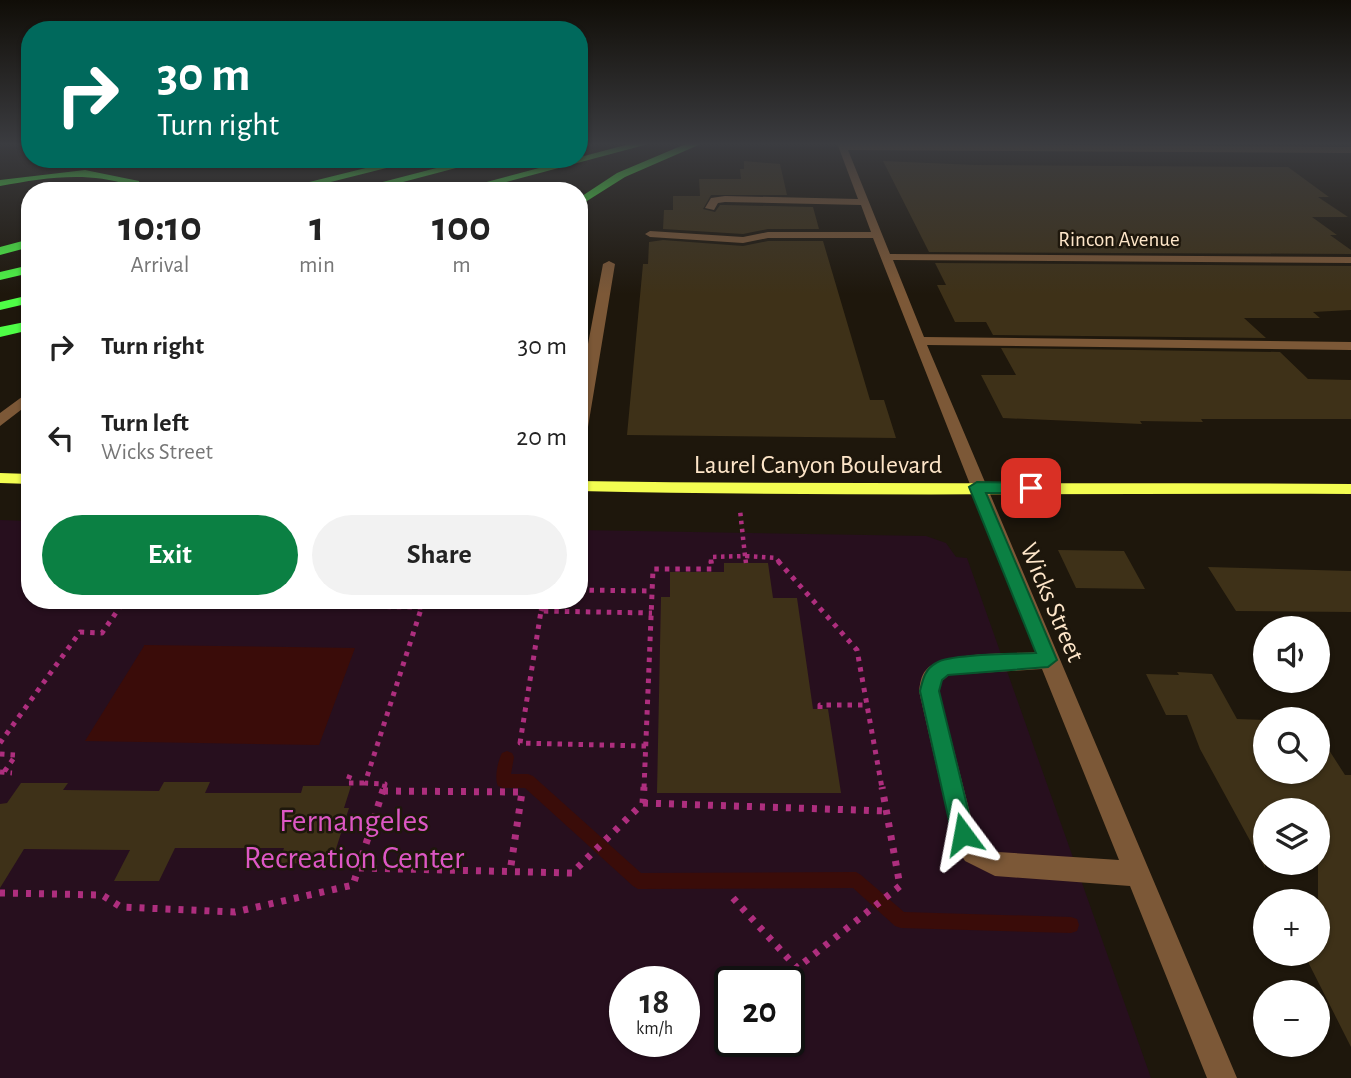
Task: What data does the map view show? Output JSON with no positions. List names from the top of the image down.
{
  "streets": {
    "main road": ["Laurel Canyon Boulevard"],
    "street": ["Rincon Avenue", "Wicks Street"]
  },
  "crossings": [
    ["Rincon Avenue", "Wicks Street"],
    ["Laurel Canyon Boulevard", "Wicks Street"]
  ],
  "parks": ["Fernangeles Recreation Center"],
  "page": {
    "turn": ["30 m", "Turn right"],
    "eta": [
      "10:10",
      "Arrival",
      "1",
      "min",
      "100",
      "m"
    ],
    "list": [
      {
        "name": "Turn right",
        "value": "30 m"
      },
      {
        "name": "Turn left",
        "note": "Wicks Street",
        "value": "20 m"
      }
    ],
    "buttons": ["Exit", "Share"],
    "map_buttons": ["+", "−"],
    "speed": "18 km/h",
    "limit": "20"
  }
}
